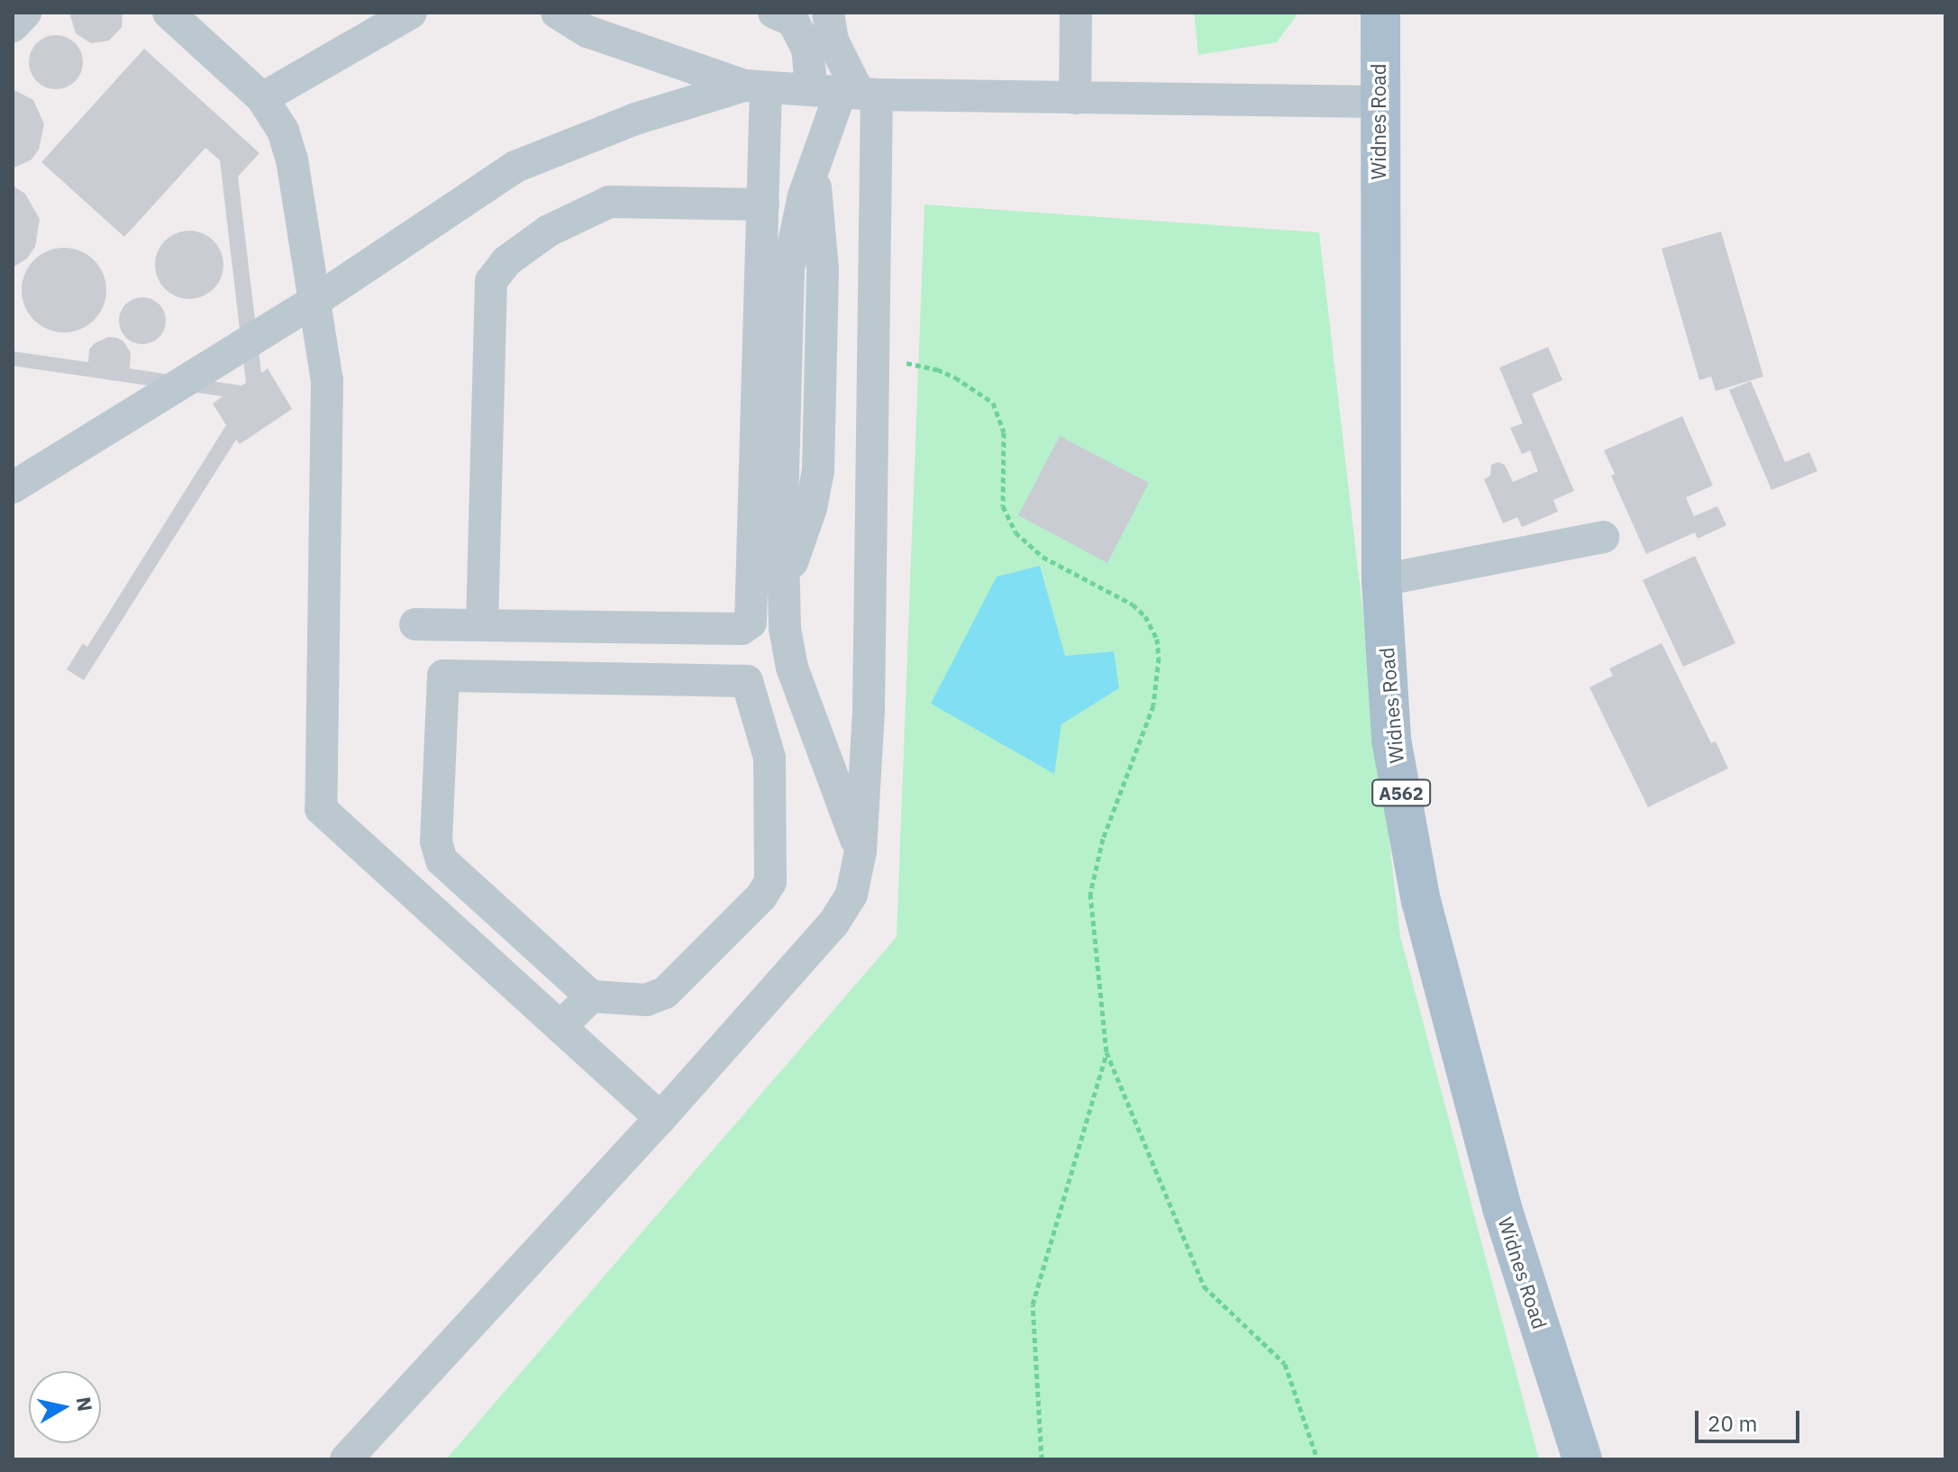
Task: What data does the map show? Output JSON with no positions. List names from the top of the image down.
{
  "streets": {
    "main road": ["Widnes Road", "A562"]
  },
  "scale_bar": "20 m",
  "north": "right"
}
